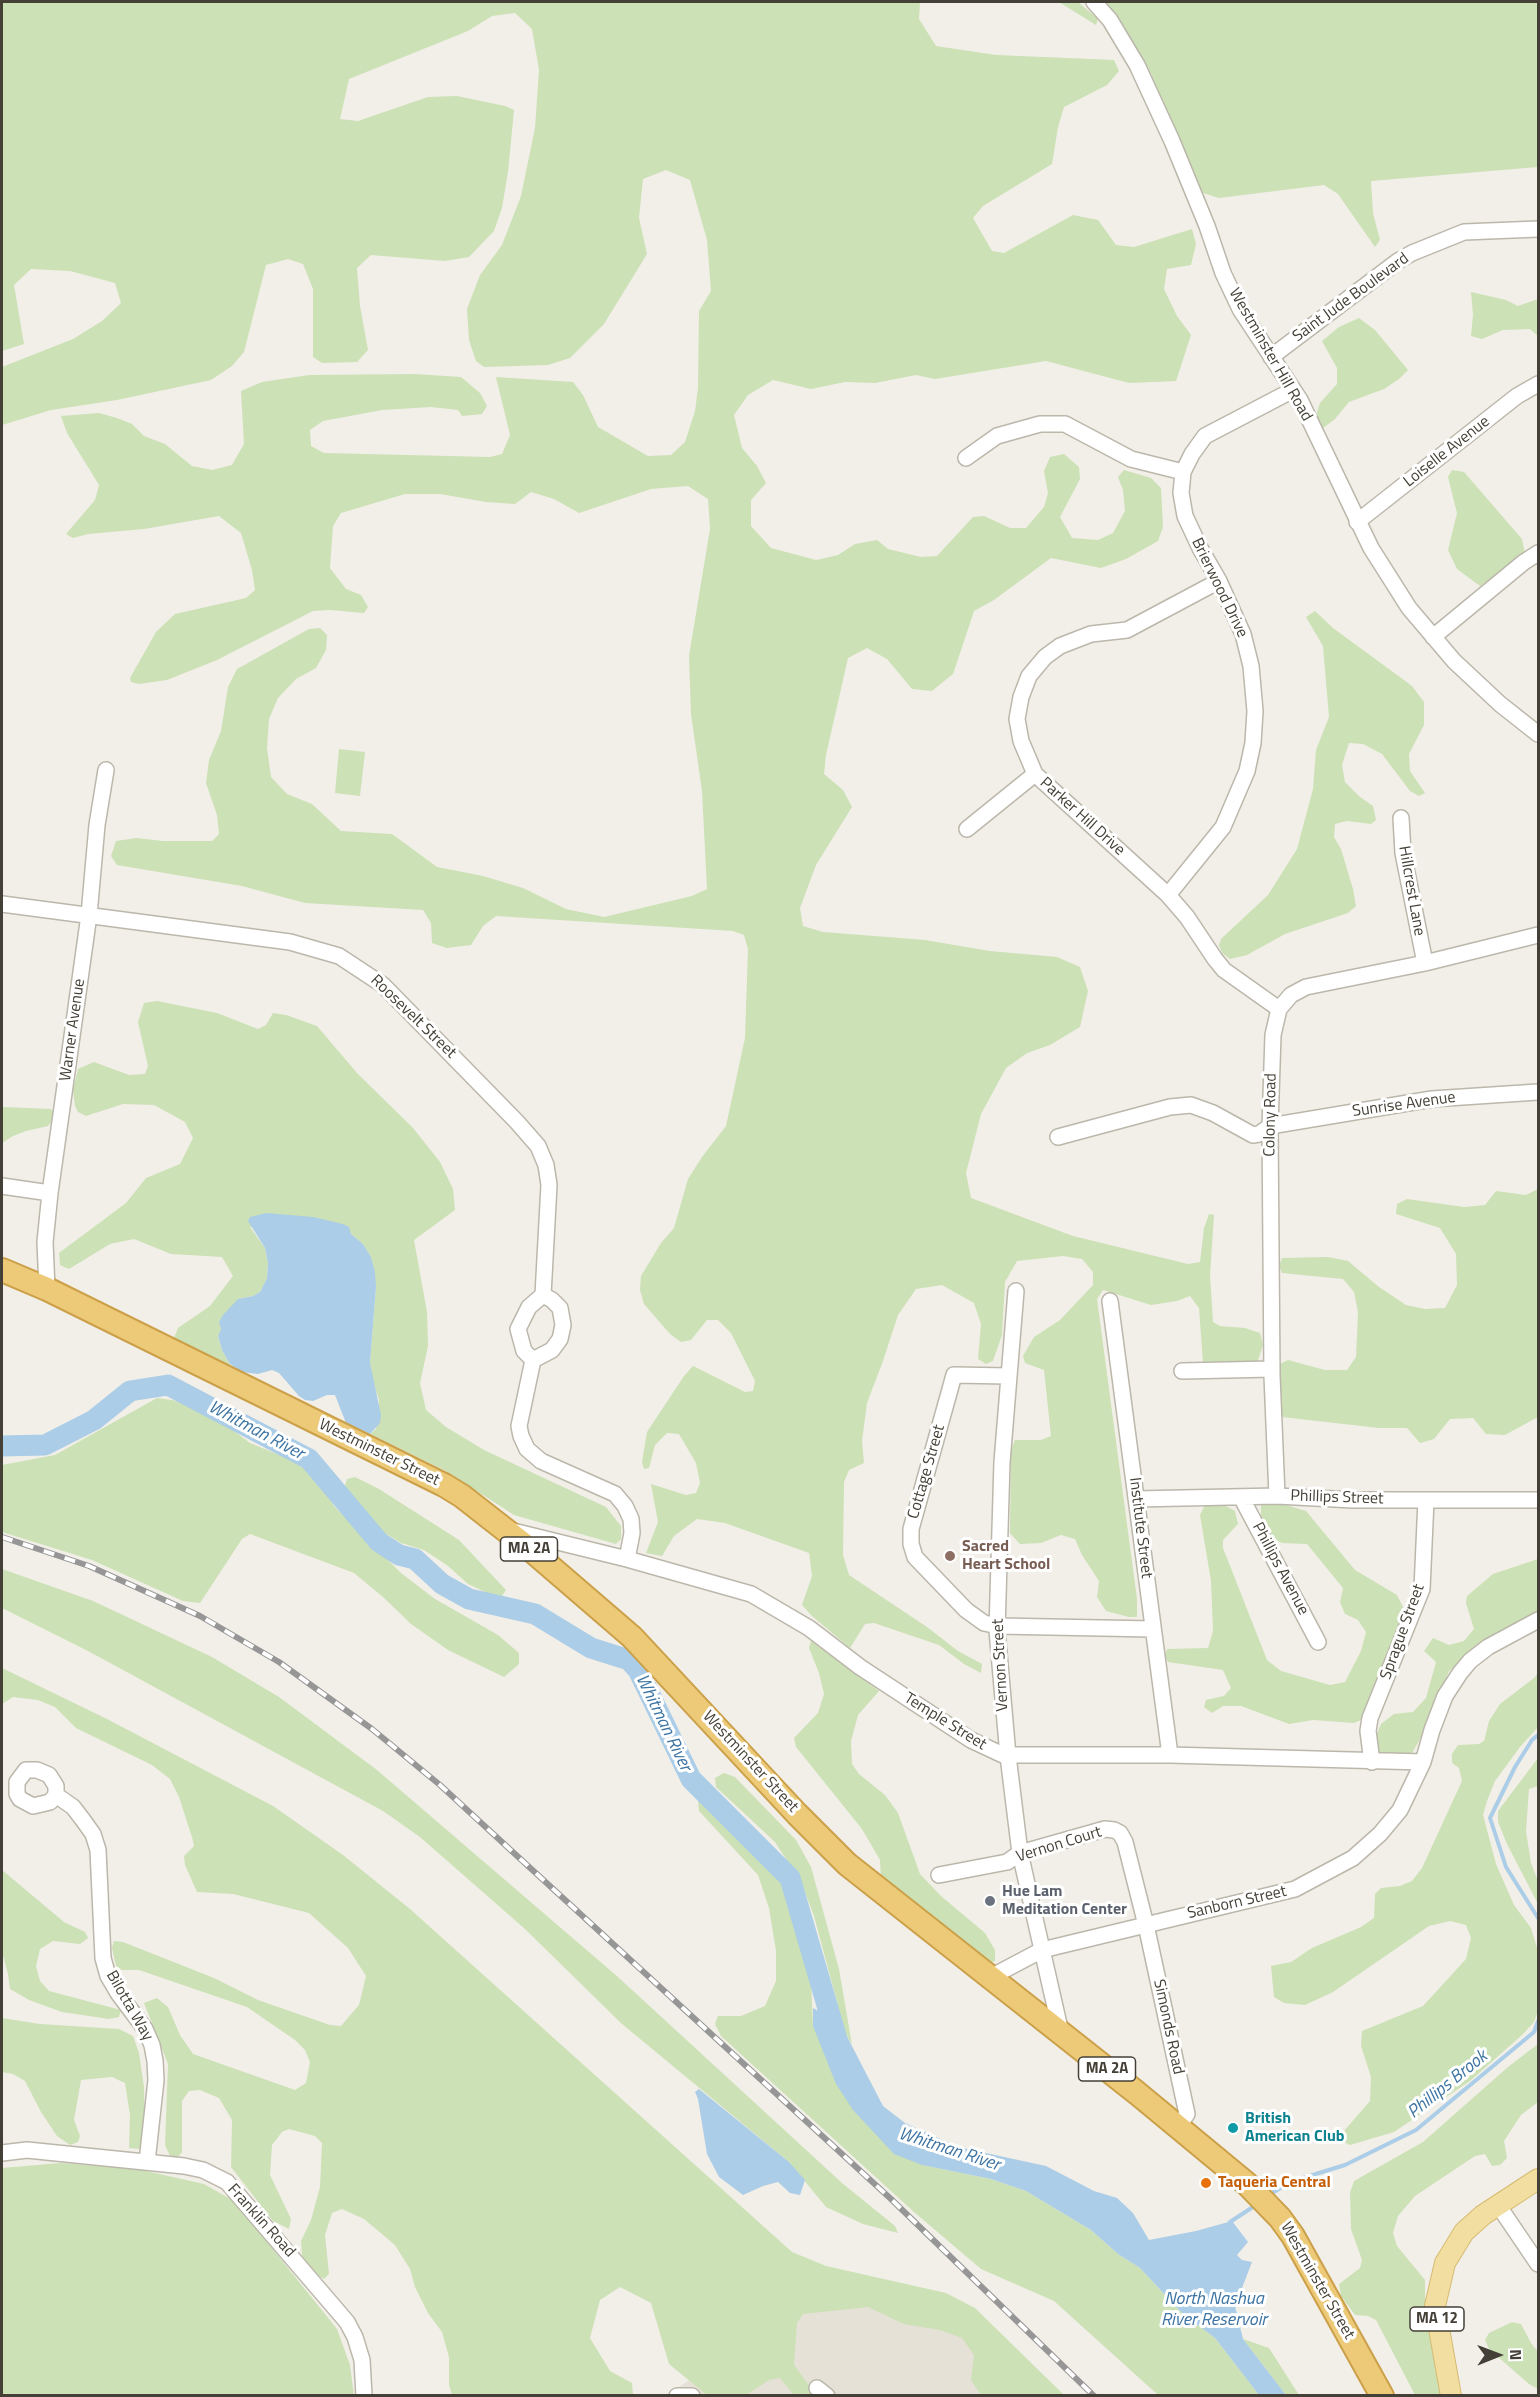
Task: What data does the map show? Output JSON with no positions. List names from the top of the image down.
{
  "streets": {
    "highway": ["Westminster Street", "MA 2A"],
    "main road": ["MA 12"],
    "street": [
      "Saint Jude Boulevard",
      "Westminster Hill Road",
      "Loiselle Avenue",
      "Brierwood Drive",
      "Parker Hill Drive",
      "Hillcrest Lane",
      "Roosevelt Street",
      "Warner Avenue",
      "Sunrise Avenue",
      "Colony Road",
      "Cottage Street",
      "Phillips Street",
      "Institute Street",
      "Phillips Avenue",
      "Sprague Street",
      "Vernon Street",
      "Temple Street",
      "Vernon Court",
      "Sanborn Street",
      "Bilotta Way",
      "Simonds Road",
      "Franklin Road"
    ]
  },
  "crossings": [
    ["Saint Jude Boulevard", "Westminster Hill Road"],
    ["Westminster Hill Road", "Loiselle Avenue"],
    ["Westminster Hill Road", "Brierwood Drive"],
    ["Brierwood Drive", "Parker Hill Drive"],
    ["Parker Hill Drive", "Colony Road"],
    ["Roosevelt Street", "Warner Avenue"],
    ["Warner Avenue", "Westminster Street"],
    ["Sunrise Avenue", "Colony Road"],
    ["Colony Road", "Phillips Street"],
    ["Westminster Street", "Vernon Street"],
    ["Westminster Street", "Temple Street"],
    ["Westminster Street", "Sanborn Street"],
    ["Westminster Street", "Simonds Road"],
    ["Cottage Street", "Institute Street"],
    ["Cottage Street", "Vernon Street"],
    ["Phillips Street", "Institute Street"],
    ["Phillips Street", "Phillips Avenue"],
    ["Phillips Street", "Sprague Street"],
    ["Institute Street", "Temple Street"],
    ["Sprague Street", "Temple Street"],
    ["Vernon Street", "Temple Street"],
    ["Vernon Street", "Vernon Court"],
    ["Vernon Street", "Sanborn Street"],
    ["Temple Street", "Sanborn Street"],
    ["Vernon Court", "Sanborn Street"],
    ["Vernon Court", "Simonds Road"],
    ["Sanborn Street", "Simonds Road"],
    ["Bilotta Way", "Franklin Road"]
  ],
  "water": ["Whitman River", "Phillips Brook", "North Nashua River Reservoir"],
  "places": [
    "Sacred Heart School",
    "Hue Lam Meditation Center",
    "British American Club",
    "Taqueria Central"
  ],
  "north": "right"
}
